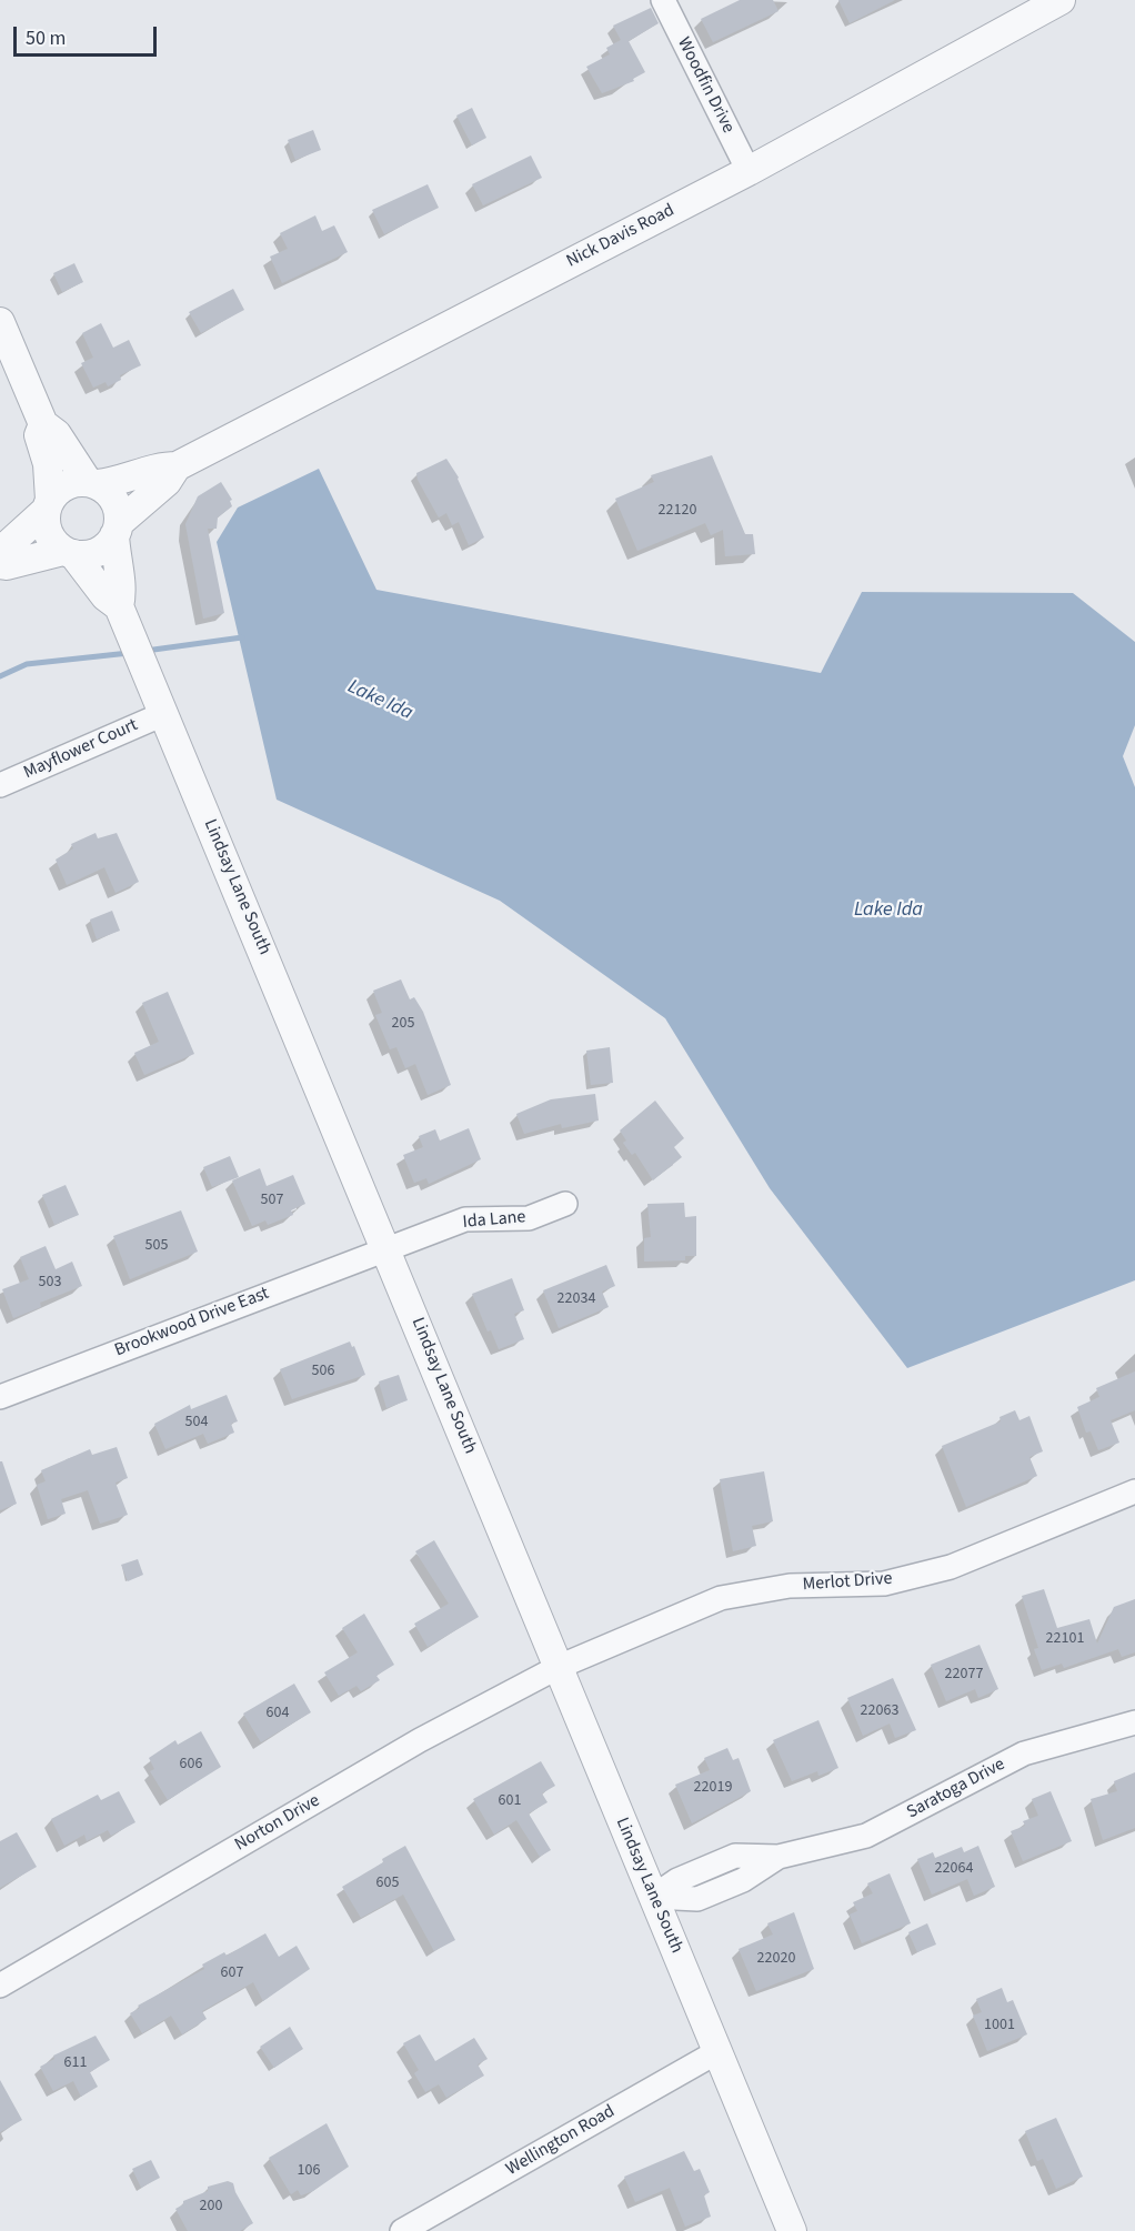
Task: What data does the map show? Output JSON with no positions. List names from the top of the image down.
{
  "streets": {
    "street": [
      "Woodfin Drive",
      "Nick Davis Road",
      "Mayflower Court",
      "Lindsay Lane South",
      "Ida Lane",
      "Brookwood Drive East",
      "Merlot Drive",
      "Saratoga Drive",
      "Norton Drive",
      "Wellington Road"
    ]
  },
  "crossings": [
    ["Woodfin Drive", "Nick Davis Road"],
    ["Nick Davis Road", "Lindsay Lane South"],
    ["Mayflower Court", "Lindsay Lane South"],
    ["Lindsay Lane South", "Ida Lane"],
    ["Lindsay Lane South", "Brookwood Drive East"],
    ["Lindsay Lane South", "Merlot Drive"],
    ["Lindsay Lane South", "Saratoga Drive"],
    ["Lindsay Lane South", "Norton Drive"],
    ["Lindsay Lane South", "Wellington Road"],
    ["Ida Lane", "Brookwood Drive East"],
    ["Merlot Drive", "Norton Drive"]
  ],
  "water": ["Lake Ida"],
  "house_numbers": [
    "22120",
    "205",
    "507",
    "505",
    "503",
    "22034",
    "506",
    "504",
    "22101",
    "22077",
    "22063",
    "604",
    "606",
    "22019",
    "601",
    "22064",
    "605",
    "22020",
    "607",
    "1001",
    "611",
    "106",
    "200"
  ],
  "scale_bar": "50 m"
}
